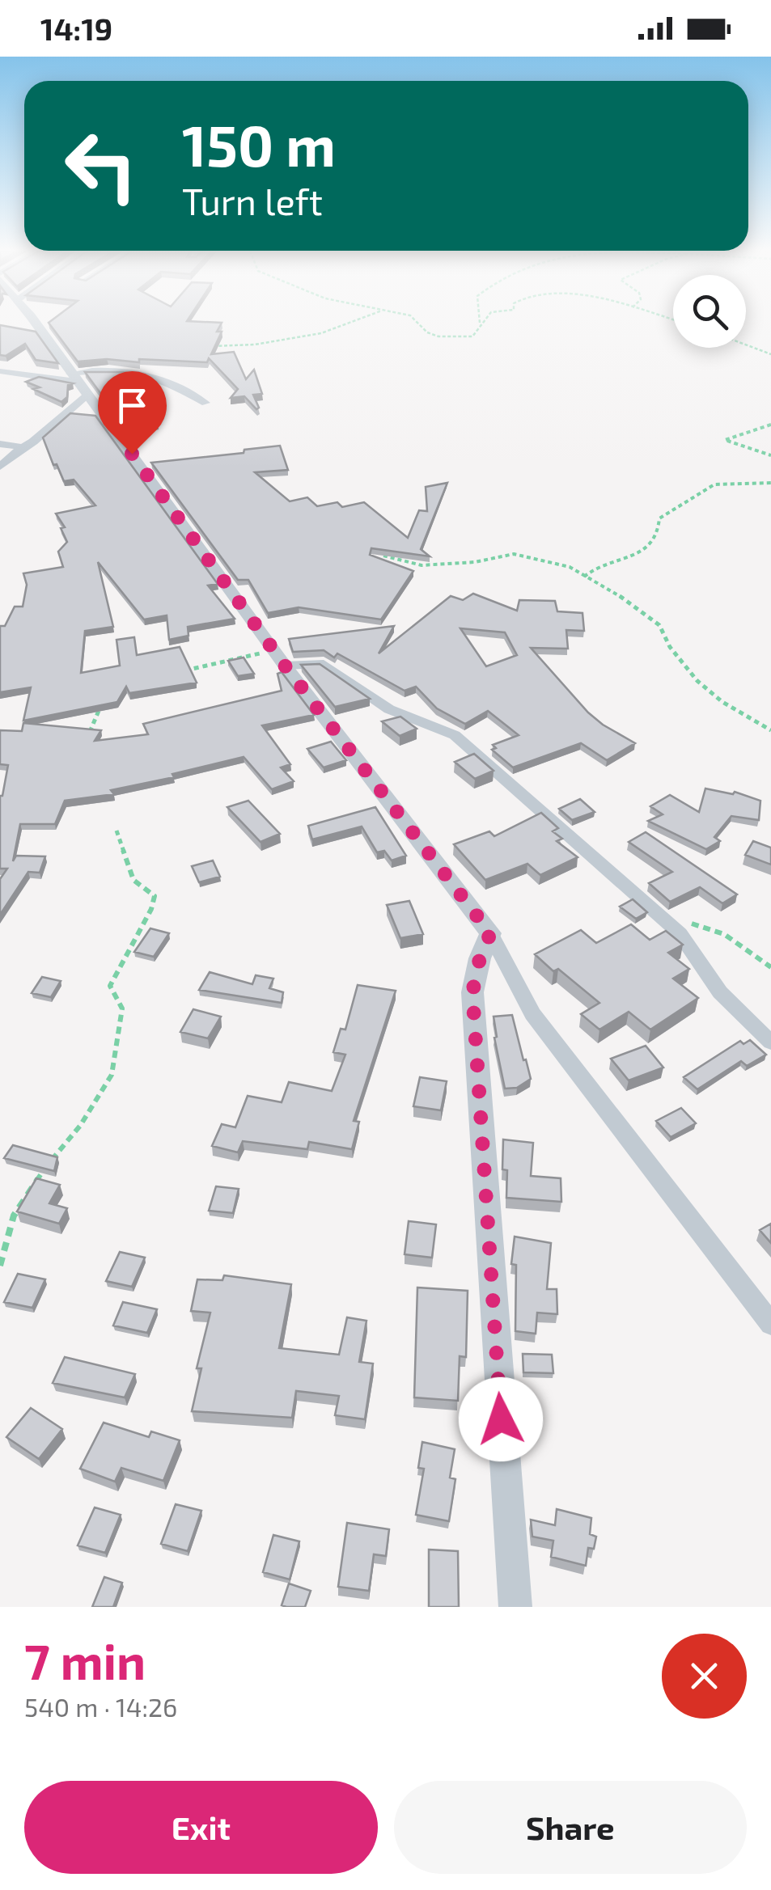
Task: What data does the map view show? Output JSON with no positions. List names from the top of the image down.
{
  "page": {
    "status": "14:19",
    "turn": ["150 m", "Turn left"],
    "heading": ["7 min", "540 m · 14:26"],
    "buttons": ["Exit", "Share"]
  }
}
